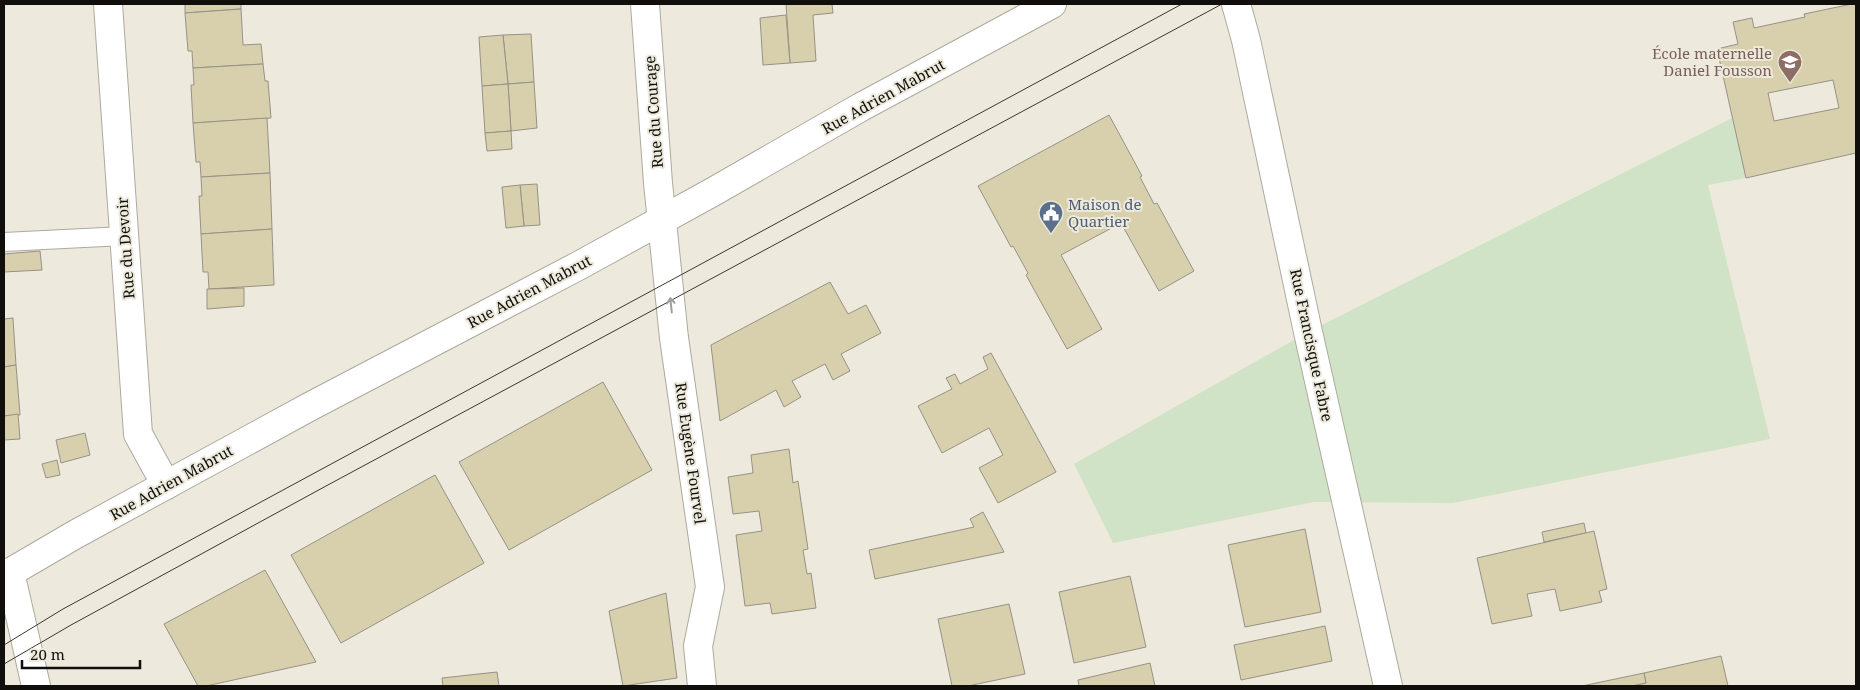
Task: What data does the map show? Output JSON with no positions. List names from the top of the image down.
{
  "streets": {
    "street": [
      "Rue Adrien Mabrut",
      "Rue du Courage",
      "Rue du Devoir",
      "Rue Francisque Fabre",
      "Rue Eugène Fourvel"
    ]
  },
  "crossings": [
    ["Rue Adrien Mabrut", "Rue du Courage"],
    ["Rue Adrien Mabrut", "Rue du Devoir"],
    ["Rue Adrien Mabrut", "Rue Eugène Fourvel"],
    ["Rue du Courage", "Rue Eugène Fourvel"]
  ],
  "one_way": ["Rue Eugène Fourvel"],
  "places": {
    "school or university": ["École maternelle Daniel Fousson"],
    "public building": ["Maison de Quartier"]
  },
  "scale_bar": "20 m"
}
